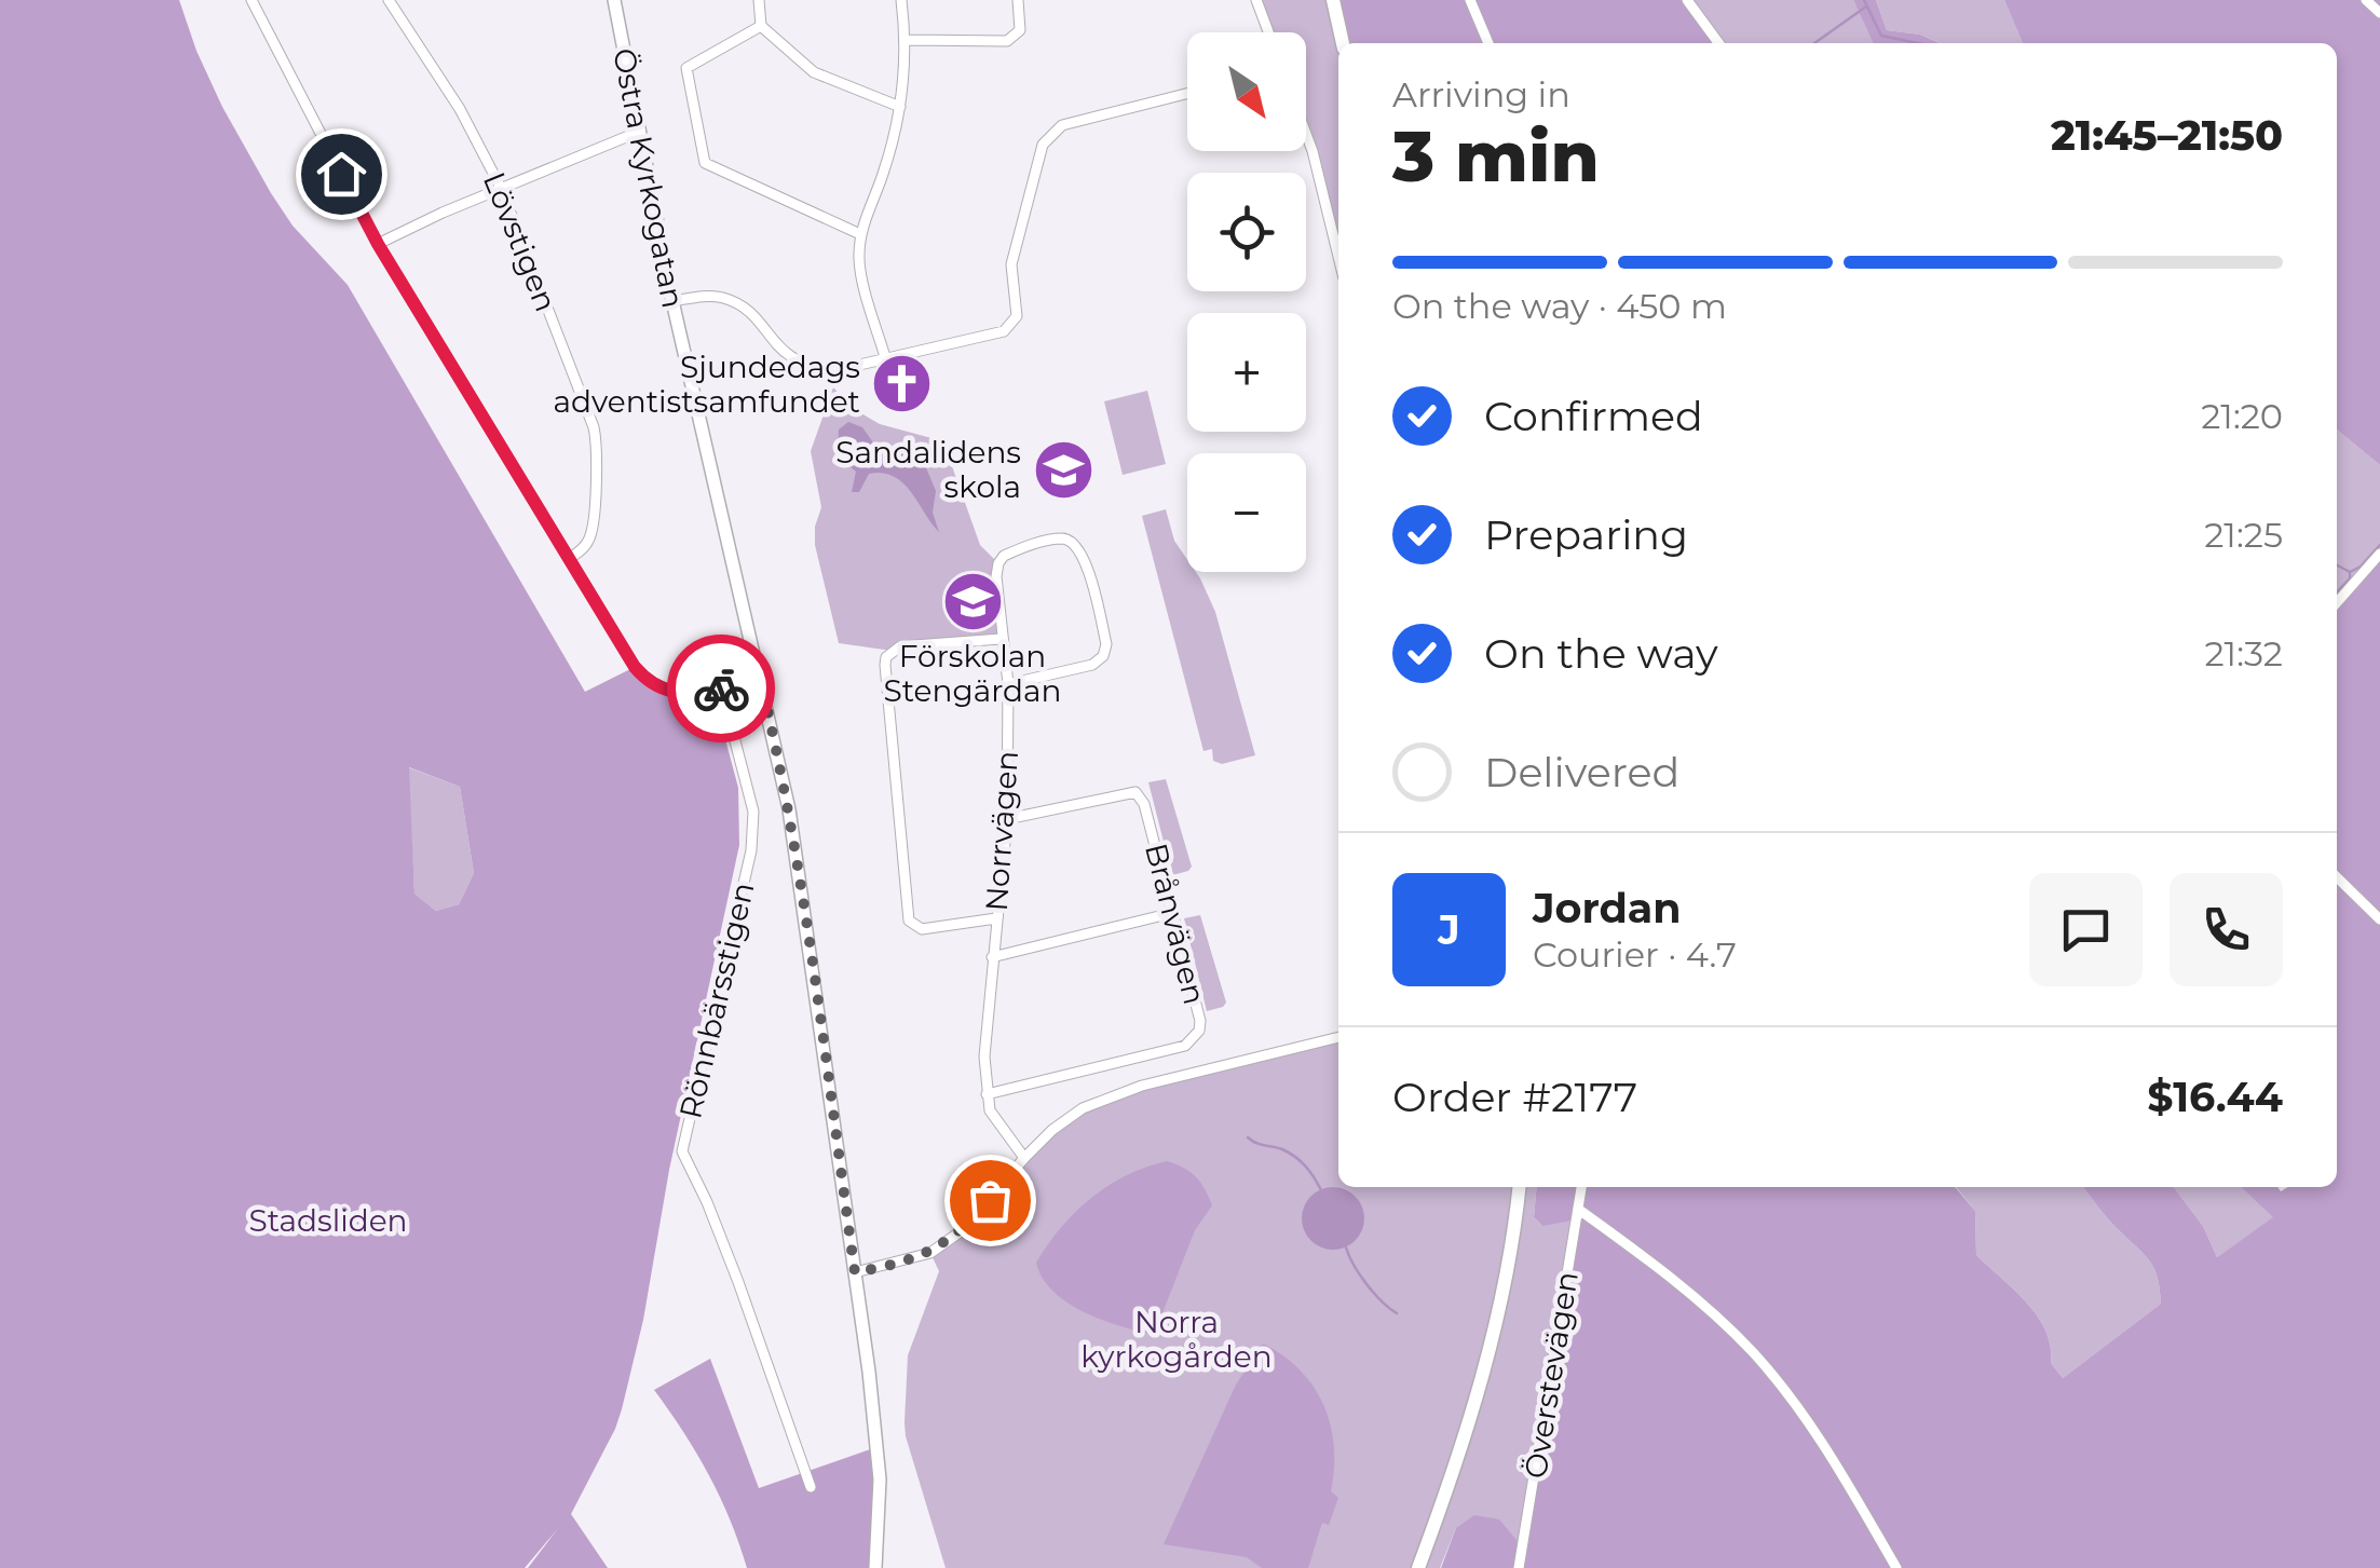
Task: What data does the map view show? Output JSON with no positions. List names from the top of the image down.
{
  "streets": {
    "street": [
      "Östra Kyrkogatan",
      "Lövstigen",
      "Norrvägen",
      "Brånvägen",
      "Rönnbärsstigen",
      "Överstevägen"
    ]
  },
  "crossings": [
    ["Norrvägen", "Brånvägen"]
  ],
  "parks": ["Stadsliden", "Norra kyrkogården"],
  "places": {
    "church": ["Sjundedags adventistsamfundet"],
    "school or university": ["Sandalidens skola", "Förskolan Stengärdan"]
  },
  "north": "bottom right",
  "page": {
    "map_buttons": ["+", "−"],
    "heading": ["3 min", "Arriving in", "21:45–21:50"],
    "panel": [
      "Jordan",
      "Courier · 4.7",
      "Order #2177",
      "$16.44"
    ],
    "bar": "On the way · 450 m",
    "list": [
      ["Confirmed", "21:20"],
      ["Preparing", "21:25"],
      ["On the way", "21:32"],
      "Delivered"
    ],
    "round": "J"
  }
}
